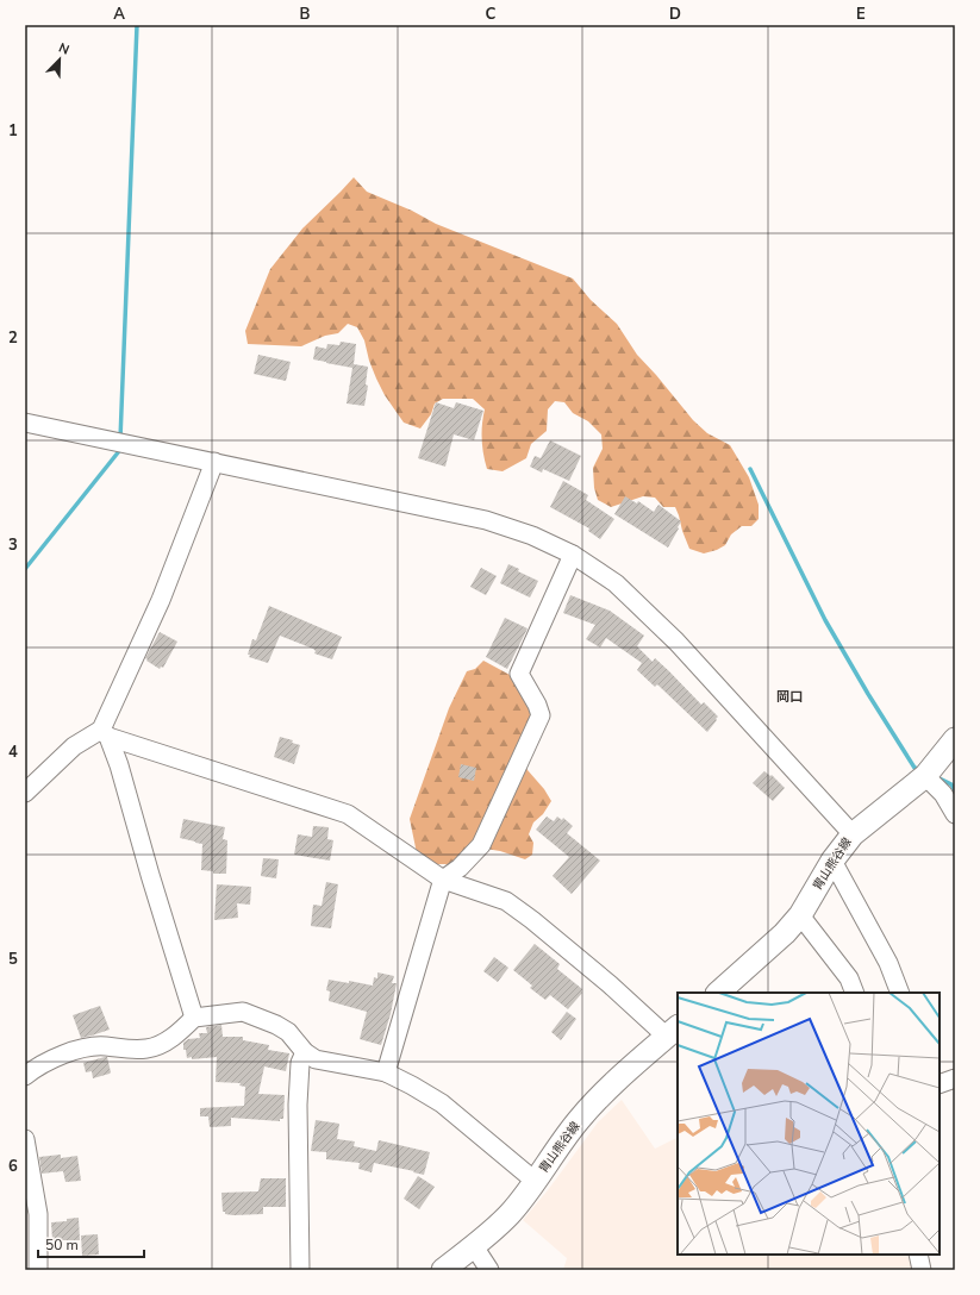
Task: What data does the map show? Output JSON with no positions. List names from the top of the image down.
{
  "streets": {
    "main road": ["胄山熊谷線"]
  },
  "districts": ["岡口"],
  "scale_bar": "50 m",
  "north": "top right",
  "grid": {
    "columns": [
      "A",
      "B",
      "C",
      "D",
      "E"
    ],
    "rows": [
      "1",
      "2",
      "3",
      "4",
      "5",
      "6"
    ]
  }
}
